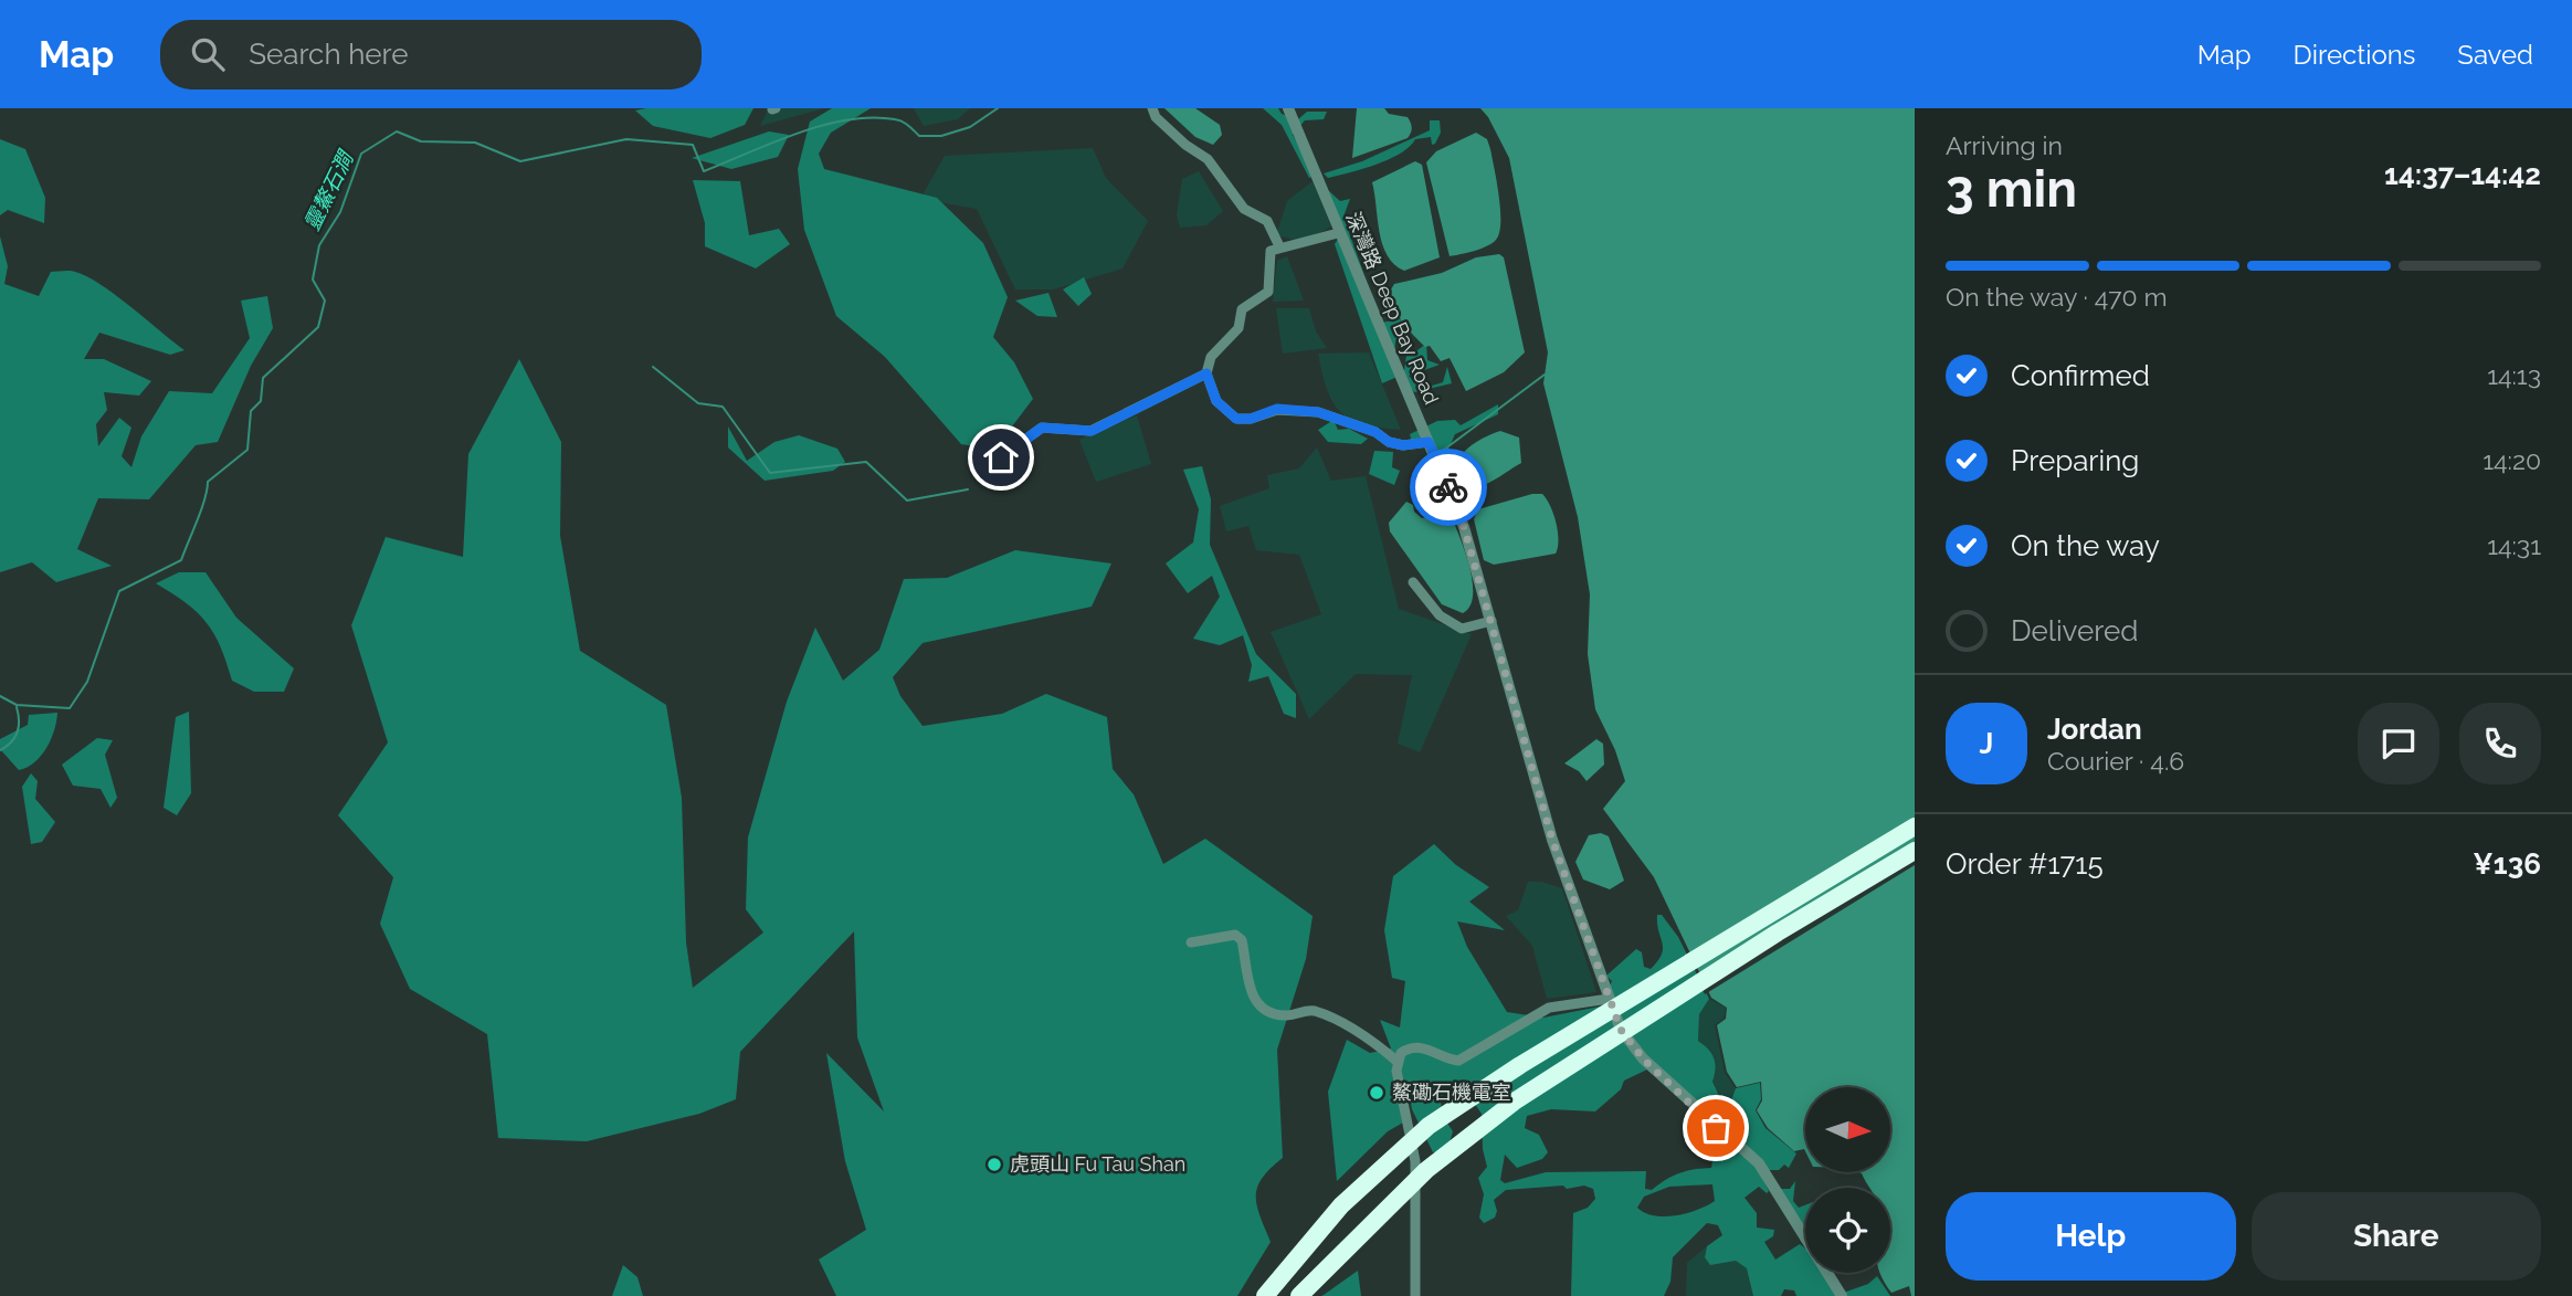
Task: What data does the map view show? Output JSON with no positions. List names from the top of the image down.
{
  "streets": {
    "street": ["深灣路 Deep Bay Road"]
  },
  "water": ["靈鰲石澗"],
  "places": ["鰲磡石機電室", "虎頭山 Fu Tau Shan"],
  "north": "right",
  "page": {
    "header": "Map",
    "search": "Search here",
    "nav": ["Map", "Directions", "Saved"],
    "heading": ["3 min", "Arriving in", "14:37–14:42"],
    "panel": [
      "Jordan",
      "Courier · 4.6",
      "Order #1715",
      "¥136"
    ],
    "bar": "On the way · 470 m",
    "list": [
      ["Confirmed", "14:13"],
      ["Preparing", "14:20"],
      ["On the way", "14:31"],
      "Delivered"
    ],
    "round": "J",
    "buttons": ["Help", "Share"]
  }
}
